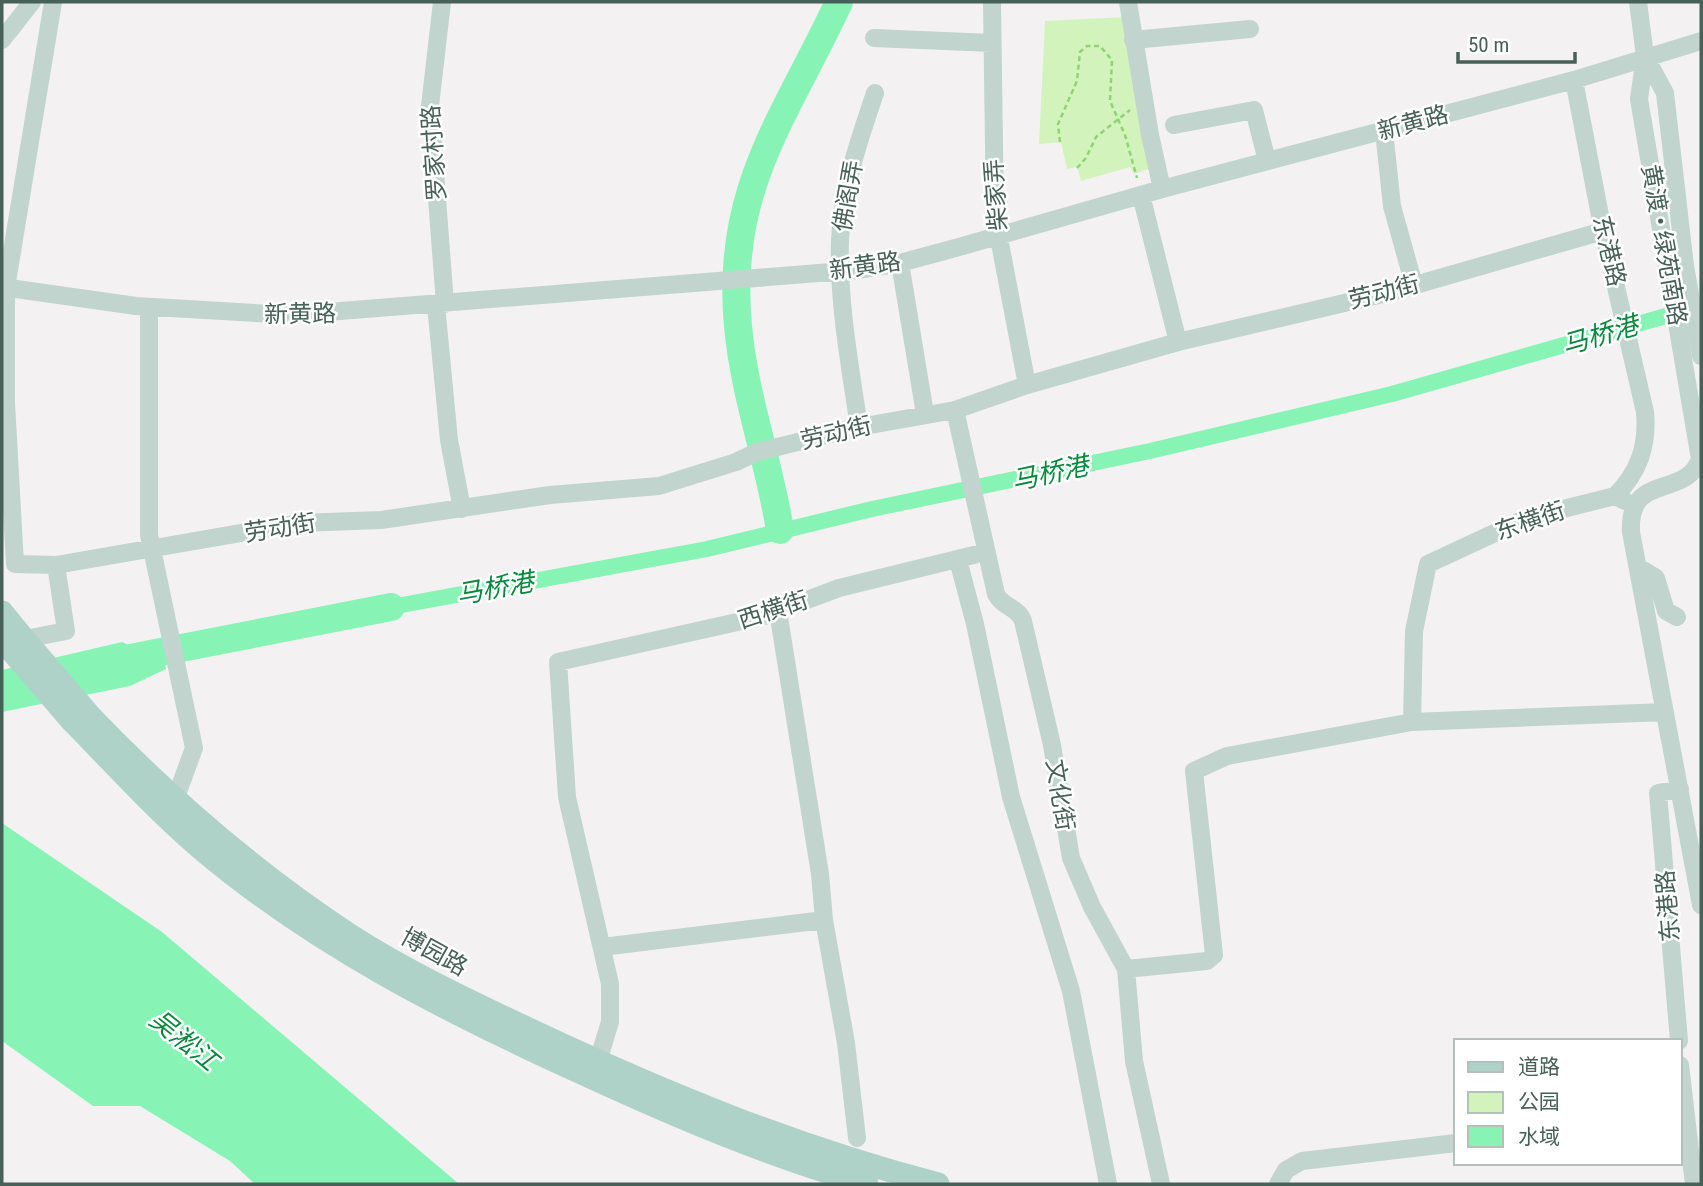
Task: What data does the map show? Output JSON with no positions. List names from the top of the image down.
{
  "streets": {
    "main road": ["博园路"],
    "street": [
      "新黄路",
      "罗家村路",
      "柴家弄",
      "佛阁弄",
      "黄渡 • 绿苑南路",
      "东港路",
      "劳动街",
      "东横街",
      "西横街",
      "文化街"
    ]
  },
  "crossings": [
    ["新黄路", "罗家村路"],
    ["新黄路", "柴家弄"],
    ["新黄路", "佛阁弄"],
    ["新黄路", "黄渡 • 绿苑南路"],
    ["新黄路", "东港路"],
    ["新黄路", "劳动街"],
    ["罗家村路", "劳动街"],
    ["柴家弄", "劳动街"],
    ["佛阁弄", "劳动街"],
    ["东港路", "劳动街"],
    ["东港路", "东横街"],
    ["劳动街", "文化街"],
    ["西横街", "文化街"]
  ],
  "water": ["马桥港", "吴淞江"],
  "legend": ["道路", "公园", "水域"],
  "scale_bar": "50 m"
}
